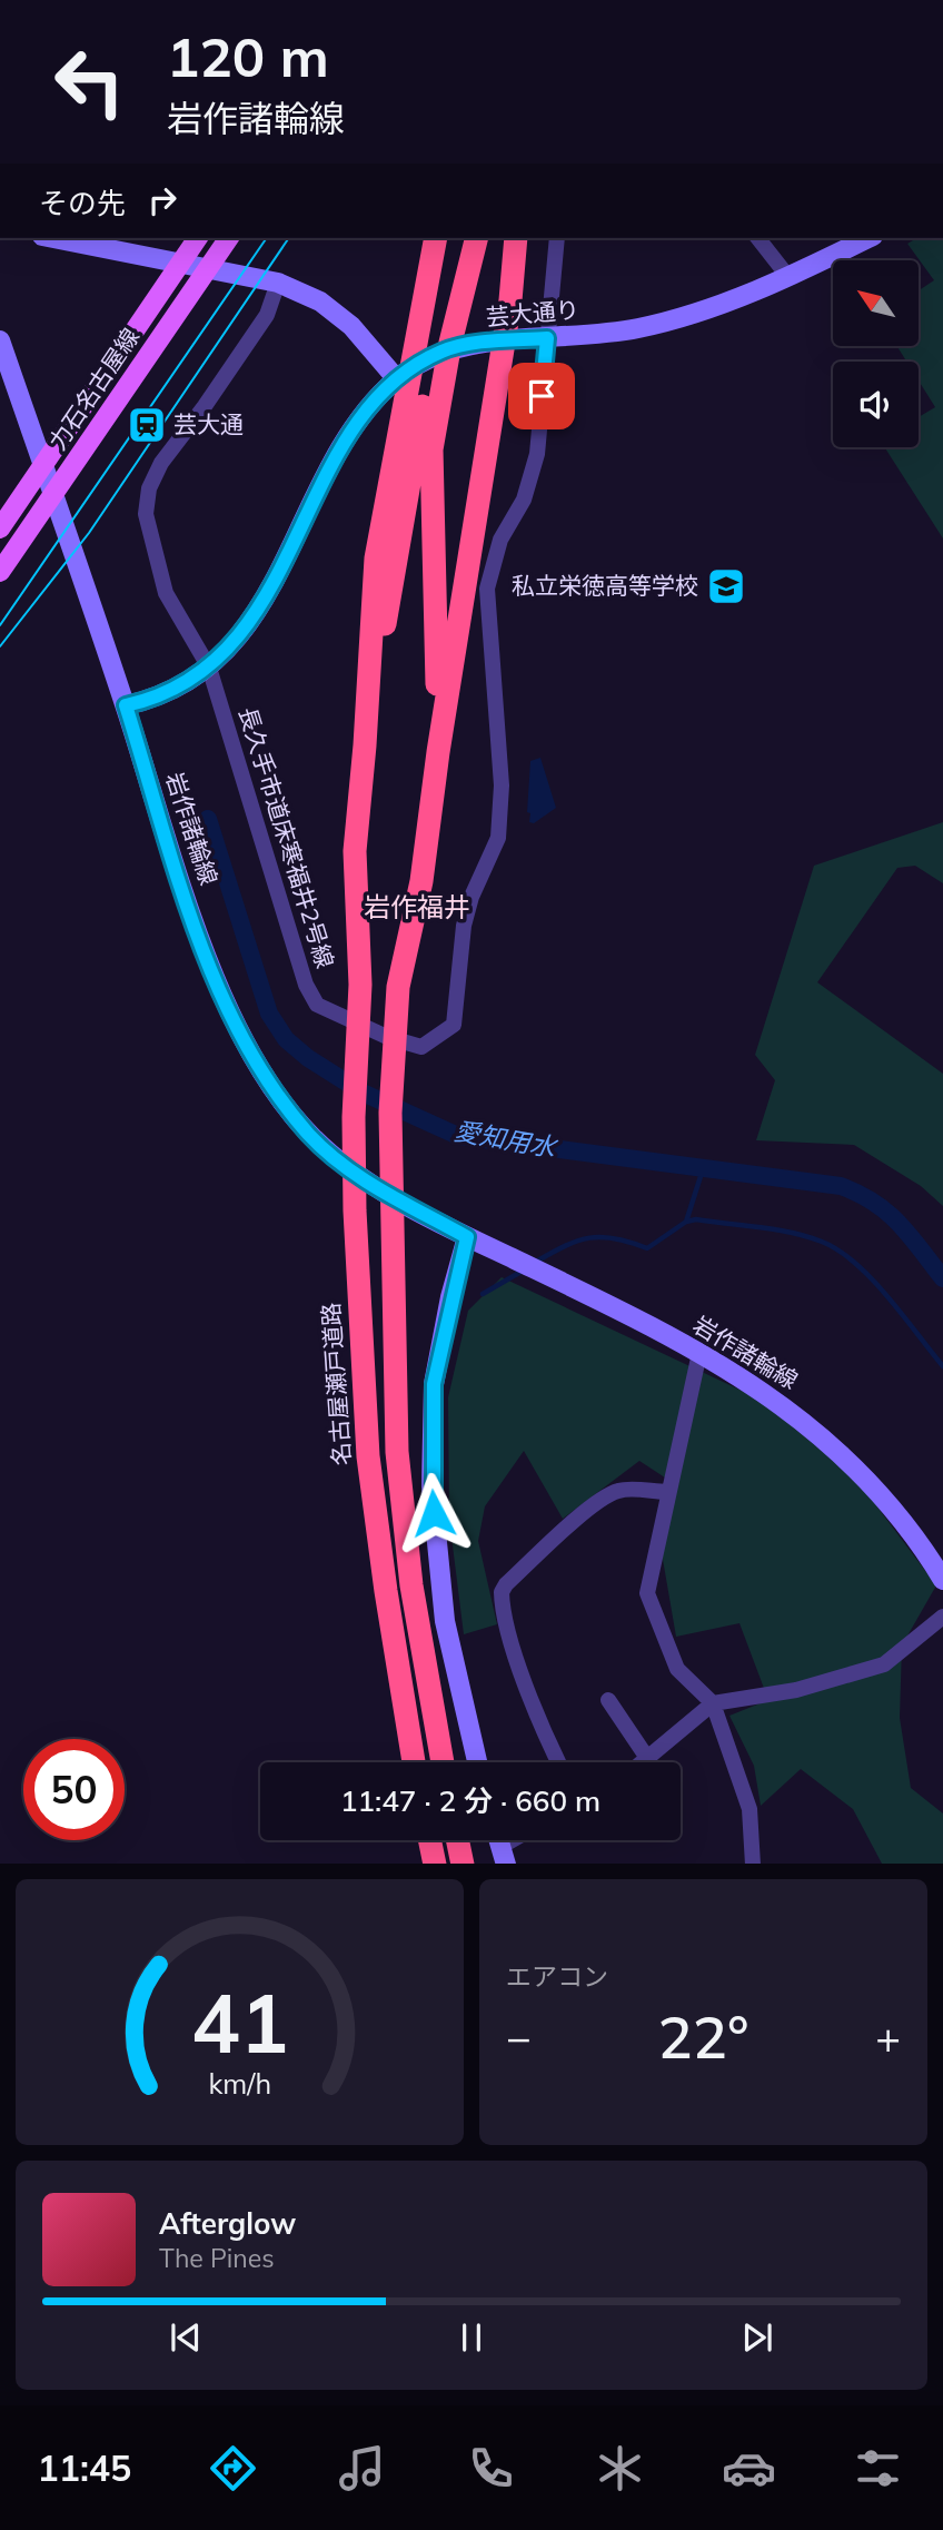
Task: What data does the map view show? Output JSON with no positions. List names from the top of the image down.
{
  "streets": {
    "highway": ["名古屋瀬戸道路"],
    "main road": ["芸大通り", "力石名古屋線", "岩作諸輪線"],
    "street": ["長久手市道床寒福井2号線"]
  },
  "crossings": [
    ["芸大通り", "岩作諸輪線"],
    ["芸大通り", "長久手市道床寒福井2号線"]
  ],
  "districts": ["岩作福井"],
  "water": ["愛知用水"],
  "places": {
    "station": ["芸大通"],
    "school or university": ["私立栄徳高等学校"]
  },
  "north": "top left",
  "page": {
    "turn": ["120 m", "岩作諸輪線"],
    "then": "その先",
    "limit": "50",
    "trip": "11:47 · 2 分 · 660 m",
    "tile": "エアコン",
    "heat": ["−", "22°", "+"],
    "song": ["Afterglow", "The Pines"],
    "tabs": "11:45",
    "gauge": ["41", "km/h"]
  }
}
